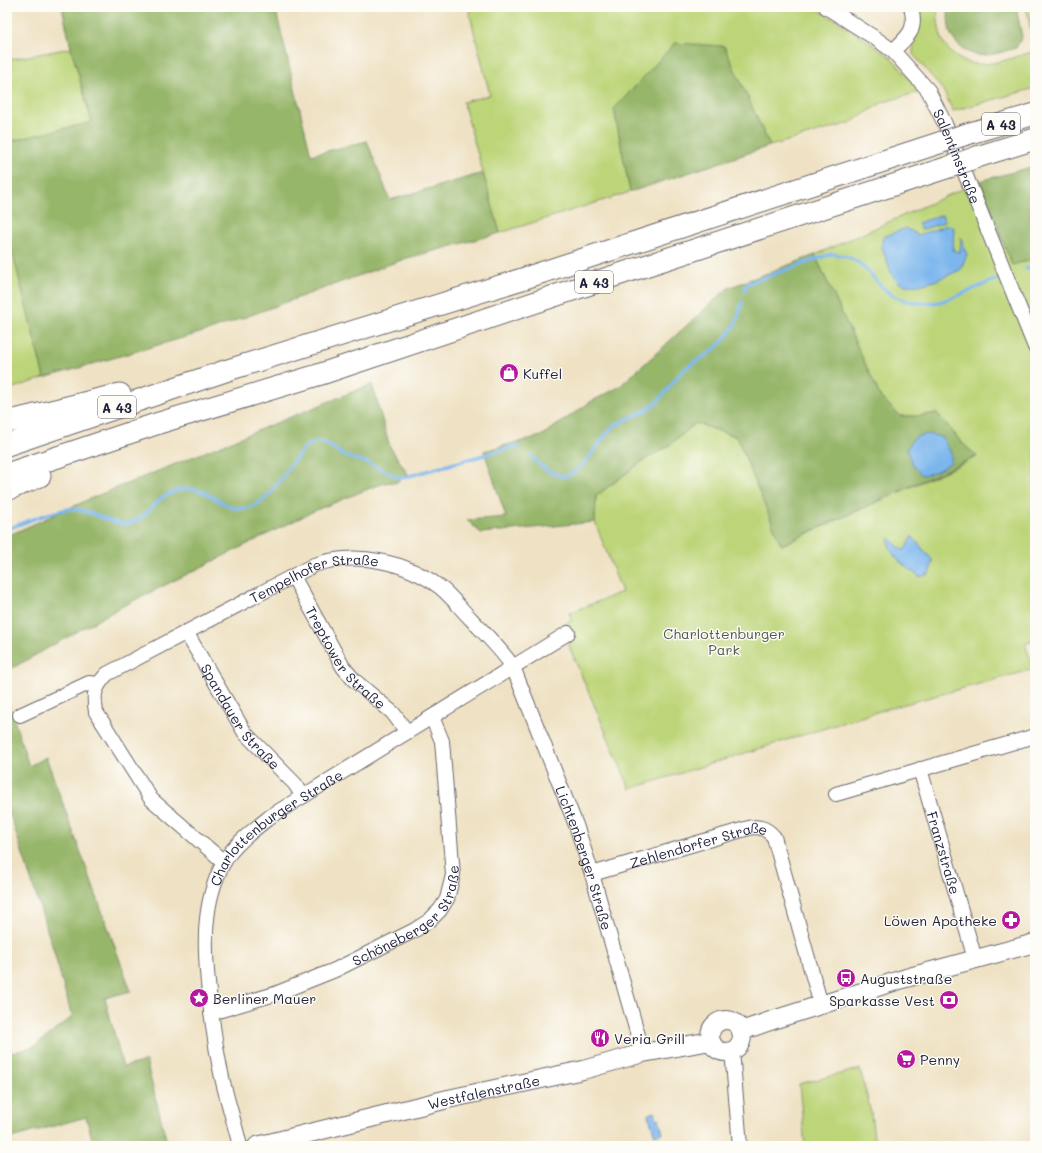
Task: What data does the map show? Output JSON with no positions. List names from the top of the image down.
{
  "streets": {
    "highway": ["A 43"],
    "main road": ["Westfalenstraße"],
    "street": [
      "Salentinstraße",
      "Tempelhofer Straße",
      "Treptower Straße",
      "Spandauer Straße",
      "Charlottenburger Straße",
      "Zehlendorfer Straße",
      "Franzstraße",
      "Lichtenberger Straße",
      "Schöneberger Straße"
    ]
  },
  "crossings": [
    ["Tempelhofer Straße", "Treptower Straße"],
    ["Tempelhofer Straße", "Spandauer Straße"],
    ["Tempelhofer Straße", "Charlottenburger Straße"],
    ["Tempelhofer Straße", "Lichtenberger Straße"],
    ["Treptower Straße", "Charlottenburger Straße"],
    ["Spandauer Straße", "Charlottenburger Straße"],
    ["Charlottenburger Straße", "Lichtenberger Straße"],
    ["Charlottenburger Straße", "Schöneberger Straße"],
    ["Zehlendorfer Straße", "Lichtenberger Straße"],
    ["Lichtenberger Straße", "Westfalenstraße"]
  ],
  "parks": ["Charlottenburger Park"],
  "places": {
    "shop": ["Kuffel"],
    "pharmacy": ["Löwen Apotheke"],
    "bus stop": ["Auguststraße"],
    "place": ["Berliner Mauer"],
    "bank": ["Sparkasse Vest"],
    "restaurant": ["Veria Grill"],
    "supermarket": ["Penny"]
  }
}
